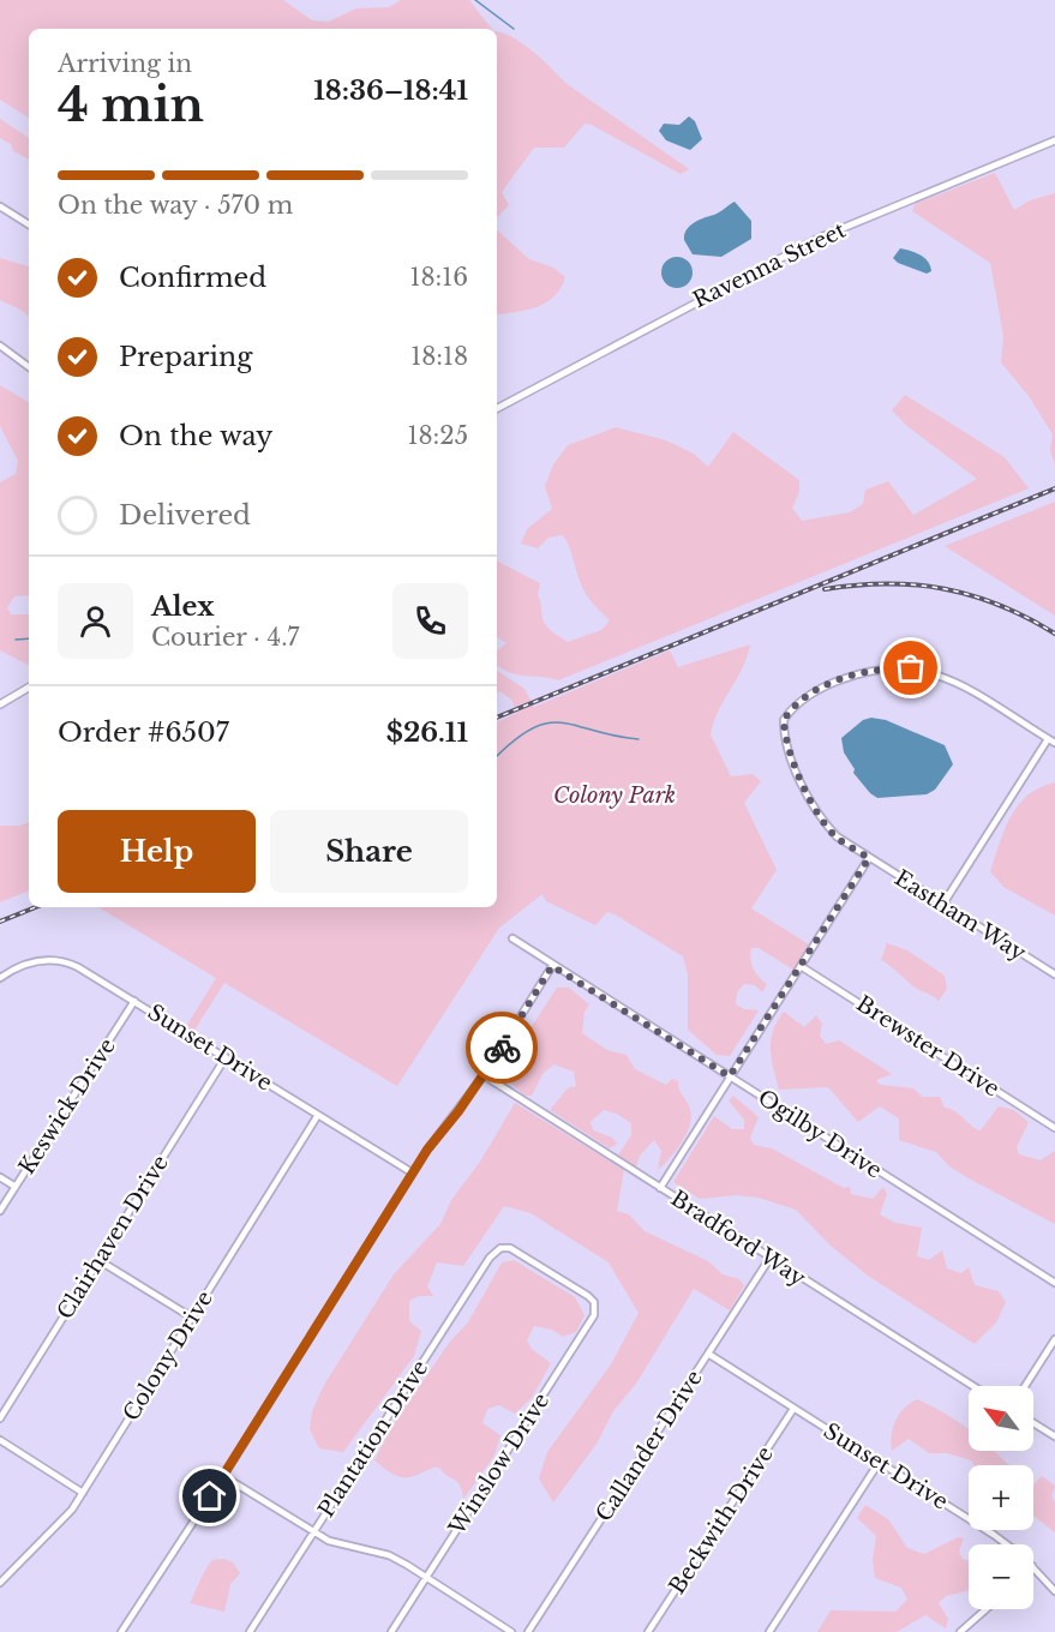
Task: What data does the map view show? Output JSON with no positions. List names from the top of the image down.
{
  "streets": {
    "street": [
      "Ravenna Street",
      "Eastham Way",
      "Brewster Drive",
      "Sunset Drive",
      "Keswick Drive",
      "Ogilby Drive",
      "Clairhaven Drive",
      "Bradford Way",
      "Colony Drive",
      "Plantation Drive",
      "Callander Drive",
      "Winslow Drive",
      "Beckwith Drive"
    ]
  },
  "crossings": [
    ["Sunset Drive", "Keswick Drive"],
    ["Sunset Drive", "Clairhaven Drive"],
    ["Sunset Drive", "Colony Drive"],
    ["Sunset Drive", "Callander Drive"],
    ["Sunset Drive", "Beckwith Drive"],
    ["Bradford Way", "Callander Drive"],
    ["Plantation Drive", "Winslow Drive"]
  ],
  "parks": ["Colony Park"],
  "north": "top left",
  "page": {
    "heading": ["4 min", "Arriving in", "18:36–18:41"],
    "panel": [
      "Alex",
      "Courier · 4.7",
      "Order #6507",
      "$26.11"
    ],
    "bar": "On the way · 570 m",
    "list": [
      ["Confirmed", "18:16"],
      ["Preparing", "18:18"],
      ["On the way", "18:25"],
      "Delivered"
    ],
    "buttons": ["Help", "Share"],
    "map_buttons": ["+", "−"]
  }
}
